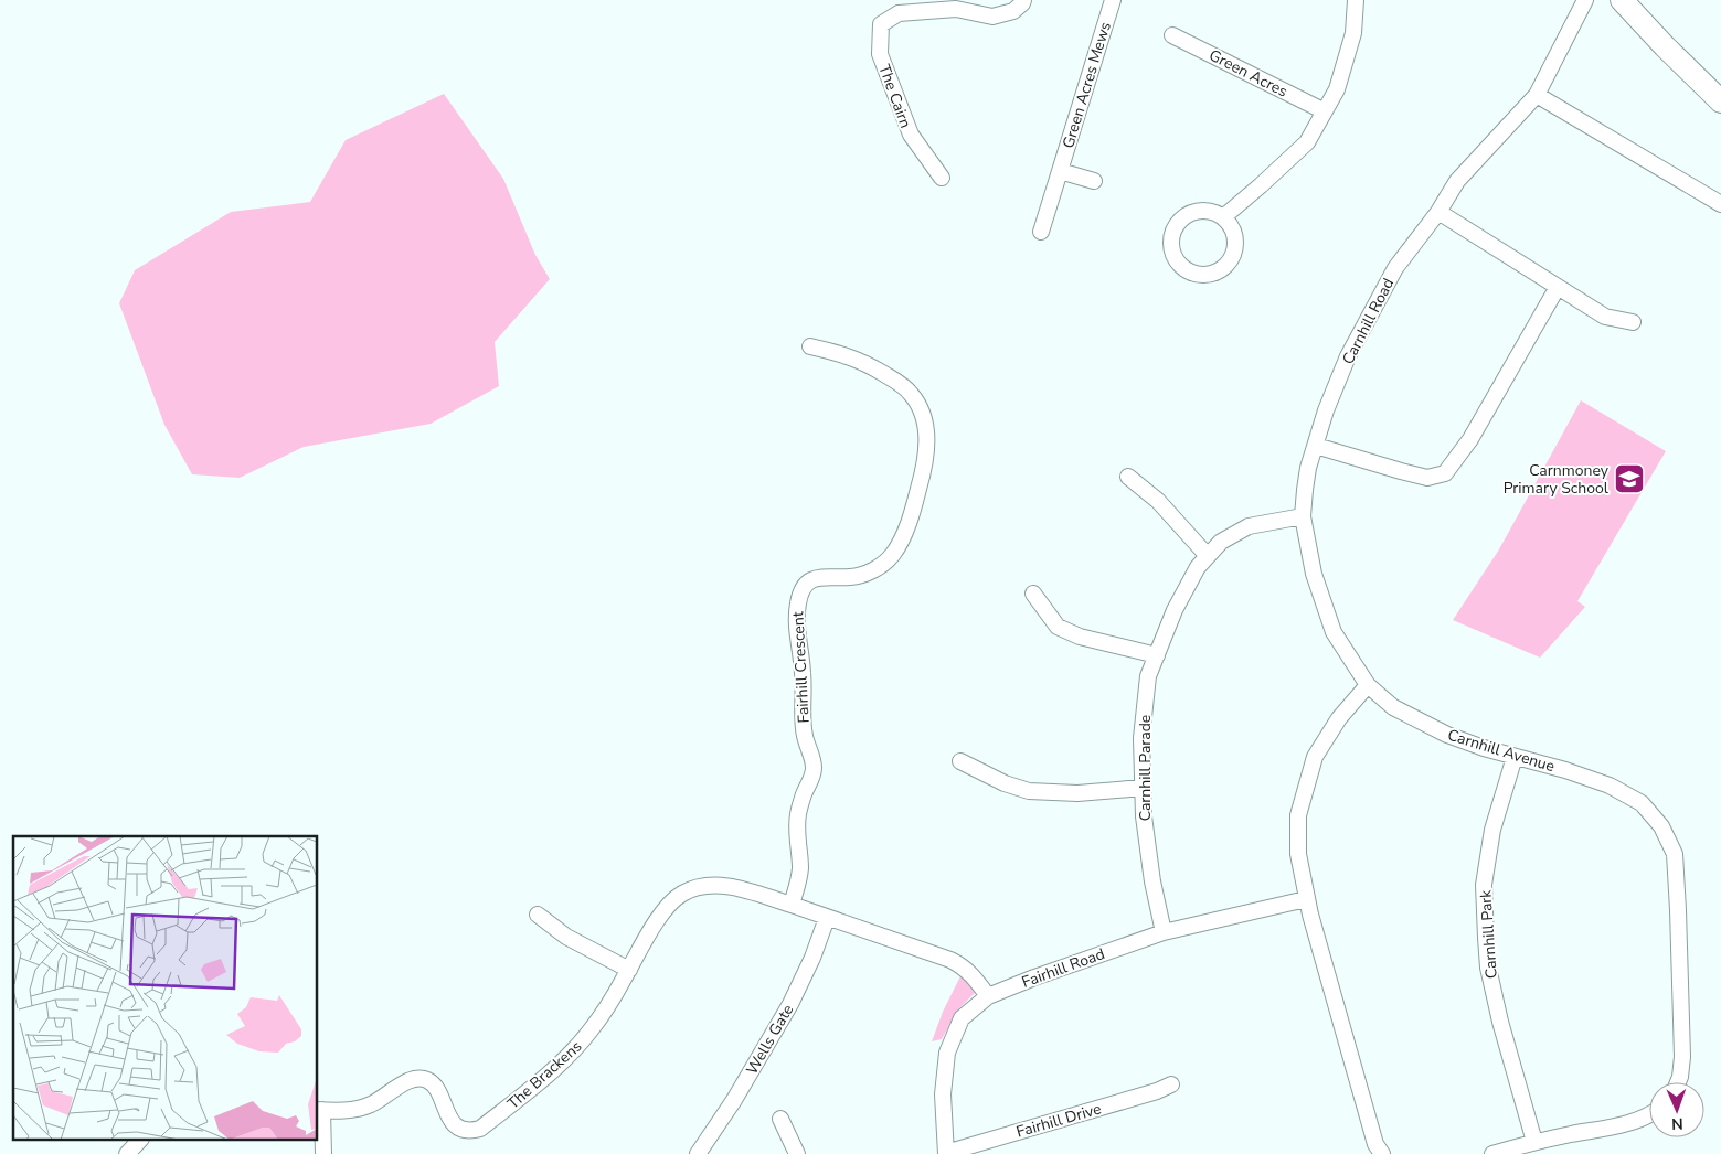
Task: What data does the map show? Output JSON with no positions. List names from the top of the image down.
{
  "streets": {
    "street": [
      "Green Acres",
      "Green Acres Mews",
      "The Cairn",
      "Carnhill Road",
      "Fairhill Crescent",
      "Carnhill Avenue",
      "Carnhill Parade",
      "Carnhill Park",
      "Fairhill Road",
      "Wells Gate",
      "The Brackens",
      "Fairhill Drive"
    ]
  },
  "crossings": [
    ["Carnhill Road", "Carnhill Avenue"],
    ["Carnhill Road", "Carnhill Parade"],
    ["Fairhill Crescent", "The Brackens"],
    ["Carnhill Avenue", "Carnhill Park"],
    ["Carnhill Parade", "Fairhill Road"],
    ["Fairhill Road", "Fairhill Drive"]
  ],
  "places": {
    "school or university": ["Carnmoney Primary School"]
  },
  "north": "bottom"
}
